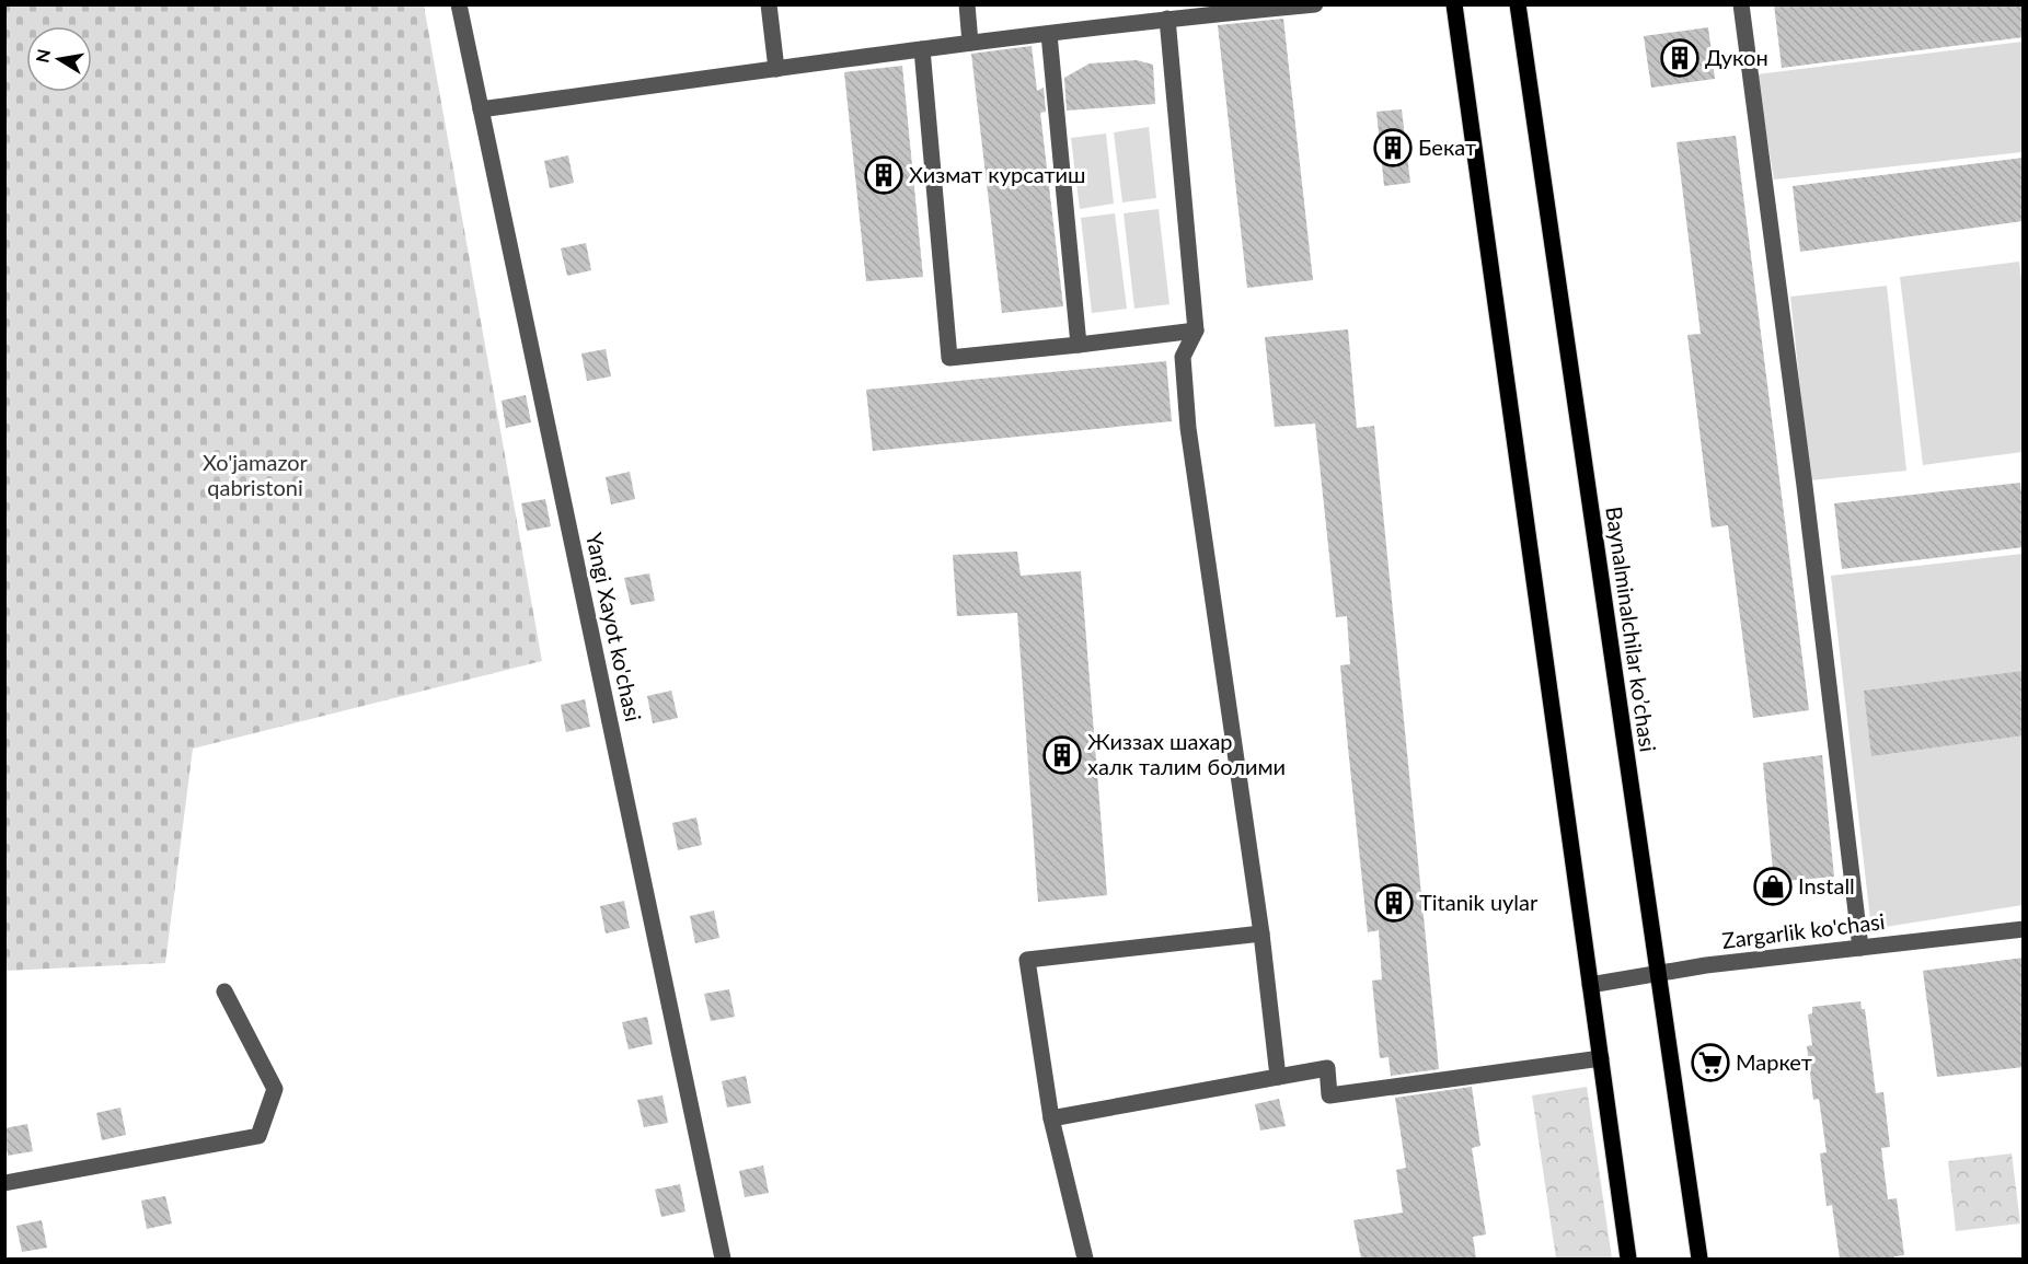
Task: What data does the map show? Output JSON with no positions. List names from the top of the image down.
{
  "streets": {
    "main road": ["Baynalminalchilar ko’chasi"],
    "street": ["Yangi Xayot ko'chasi", "Zargarlik ko'chasi"]
  },
  "crossings": [
    ["Baynalminalchilar ko’chasi", "Zargarlik ko'chasi"]
  ],
  "parks": ["Xo'jamazor qabristoni"],
  "places": {
    "building": [
      "Дукон",
      "Бекат",
      "Хизмат курсатиш",
      "Жиззах шахар халк талим болими",
      "Titanik uylar"
    ],
    "shop": ["Install"],
    "supermarket": ["Маркет"]
  },
  "north": "left"
}
